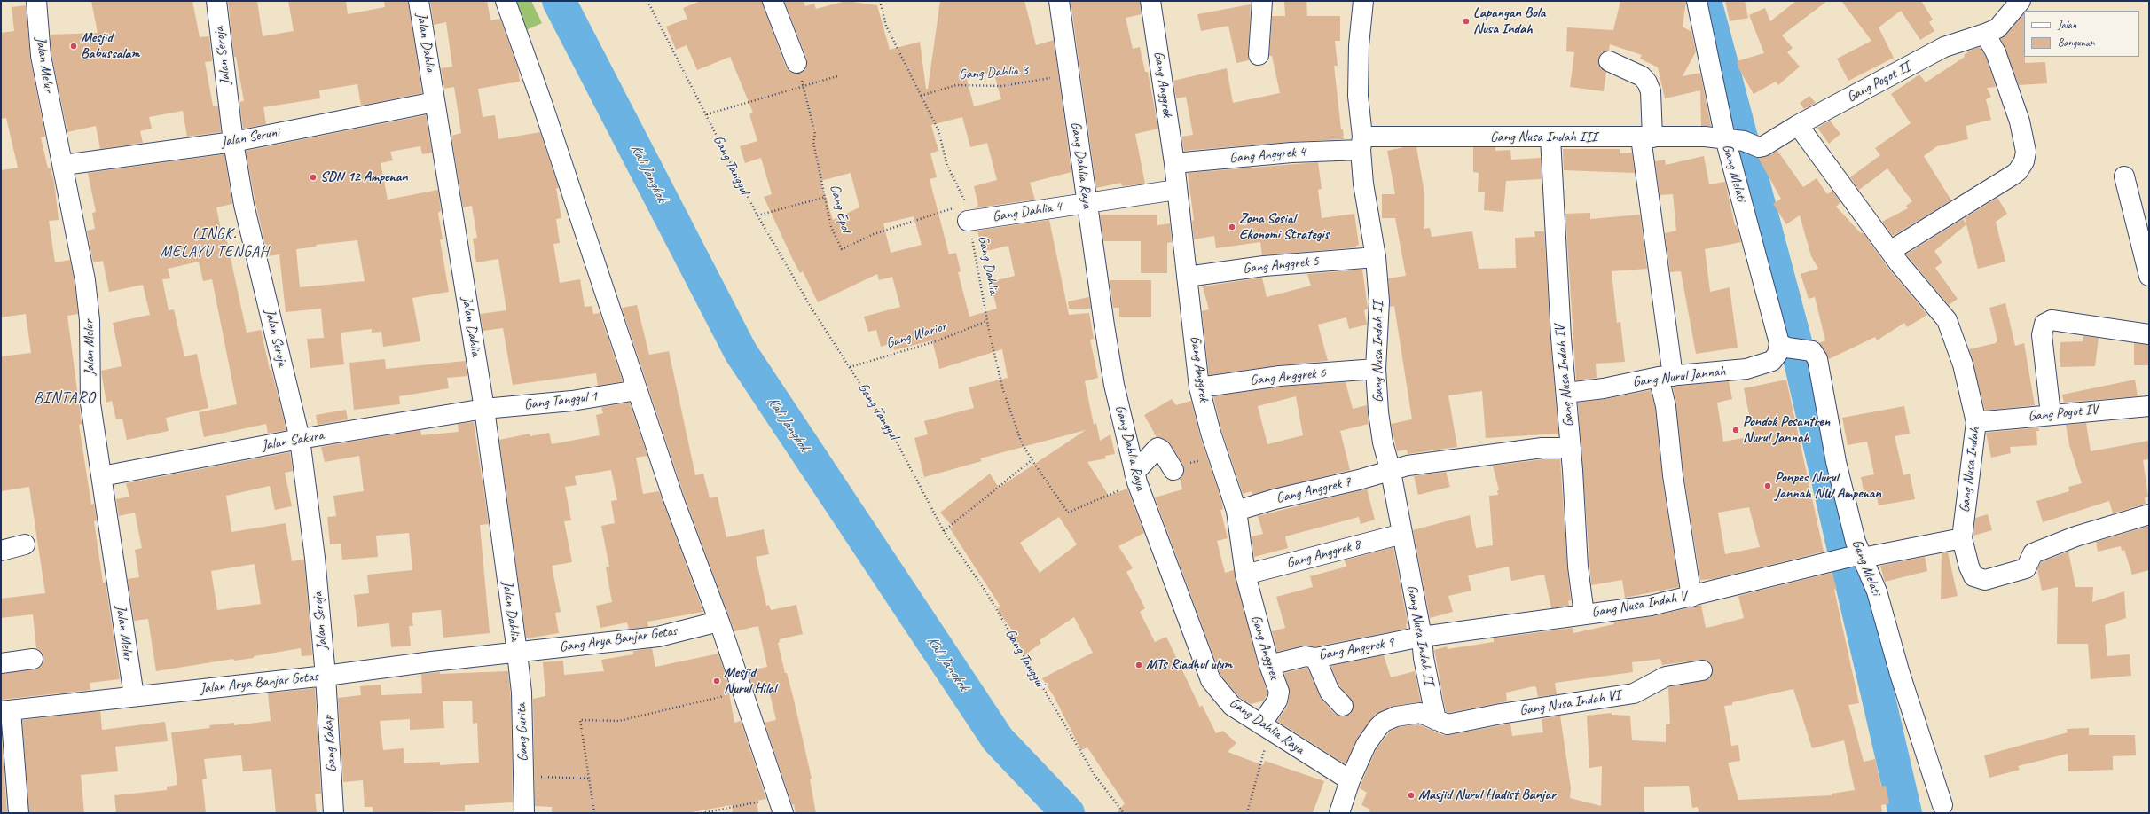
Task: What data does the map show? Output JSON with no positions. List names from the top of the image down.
{
  "streets": {
    "street": [
      "Jalan Dahlia",
      "Jalan Seroja",
      "Jalan Melur",
      "Gang Pogot II",
      "Gang Anggrek",
      "Jalan Seruni",
      "Gang Nusa Indah III",
      "Gang Anggrek 4",
      "Gang Dahlia Raya",
      "Gang Melati",
      "Gang Dahlia 4",
      "Gang Anggrek 5",
      "Gang Nusa Indah II",
      "Gang Nusa Indah IV",
      "Gang Anggrek 6",
      "Gang Nurul Jannah",
      "Gang Tanggul 1",
      "Gang Pogot IV",
      "Jalan Sakura",
      "Gang Nusa Indah",
      "Gang Anggrek 7",
      "Gang Anggrek 8",
      "Gang Nusa Indah V",
      "Gang Arya Banjar Getas",
      "Gang Anggrek 9",
      "Jalan Arya Banjar Getas",
      "Gang Nusa Indah VI",
      "Gang Gurita",
      "Gang Kakap"
    ],
    "path": [
      "Gang Dahlia 3",
      "Gang Tanggul",
      "Gang Epol",
      "Gang Dahlia",
      "Gang Warior"
    ]
  },
  "crossings": [
    ["Jalan Dahlia", "Jalan Seruni"],
    ["Jalan Dahlia", "Gang Tanggul 1"],
    ["Jalan Dahlia", "Jalan Sakura"],
    ["Jalan Dahlia", "Gang Arya Banjar Getas"],
    ["Jalan Dahlia", "Jalan Arya Banjar Getas"],
    ["Jalan Dahlia", "Gang Gurita"],
    ["Jalan Seroja", "Jalan Seruni"],
    ["Jalan Seroja", "Jalan Sakura"],
    ["Jalan Seroja", "Jalan Arya Banjar Getas"],
    ["Jalan Seroja", "Gang Kakap"],
    ["Jalan Melur", "Jalan Seruni"],
    ["Jalan Melur", "Jalan Sakura"],
    ["Jalan Melur", "Jalan Arya Banjar Getas"],
    ["Gang Dahlia 3", "Gang Dahlia Raya"],
    ["Gang Dahlia 3", "Gang Dahlia"],
    ["Gang Pogot II", "Gang Nusa Indah III"],
    ["Gang Pogot II", "Gang Melati"],
    ["Gang Anggrek", "Gang Anggrek 4"],
    ["Gang Anggrek", "Gang Dahlia Raya"],
    ["Gang Anggrek", "Gang Dahlia 4"],
    ["Gang Anggrek", "Gang Anggrek 5"],
    ["Gang Anggrek", "Gang Anggrek 6"],
    ["Gang Anggrek", "Gang Anggrek 7"],
    ["Gang Anggrek", "Gang Anggrek 8"],
    ["Gang Anggrek", "Gang Anggrek 9"],
    ["Gang Nusa Indah III", "Gang Anggrek 4"],
    ["Gang Nusa Indah III", "Gang Melati"],
    ["Gang Nusa Indah III", "Gang Nusa Indah II"],
    ["Gang Nusa Indah III", "Gang Nusa Indah IV"],
    ["Gang Anggrek 4", "Gang Nusa Indah II"],
    ["Gang Tanggul", "Gang Warior"],
    ["Gang Dahlia Raya", "Gang Dahlia 4"],
    ["Gang Dahlia Raya", "Gang Dahlia"],
    ["Gang Dahlia Raya", "Gang Nusa Indah VI"],
    ["Gang Melati", "Gang Nurul Jannah"],
    ["Gang Melati", "Gang Nusa Indah V"],
    ["Gang Epol", "Gang Dahlia 4"],
    ["Gang Epol", "Gang Dahlia"],
    ["Gang Dahlia 4", "Gang Dahlia"],
    ["Gang Dahlia", "Gang Warior"],
    ["Gang Anggrek 5", "Gang Nusa Indah II"],
    ["Gang Nusa Indah II", "Gang Anggrek 6"],
    ["Gang Nusa Indah II", "Gang Anggrek 7"],
    ["Gang Nusa Indah II", "Gang Anggrek 8"],
    ["Gang Nusa Indah II", "Gang Nusa Indah V"],
    ["Gang Nusa Indah II", "Gang Anggrek 9"],
    ["Gang Nusa Indah II", "Gang Nusa Indah VI"],
    ["Gang Nusa Indah IV", "Gang Nurul Jannah"],
    ["Gang Nusa Indah IV", "Gang Anggrek 7"],
    ["Gang Nusa Indah IV", "Gang Nusa Indah V"],
    ["Gang Tanggul 1", "Jalan Sakura"],
    ["Gang Pogot IV", "Gang Nusa Indah"],
    ["Gang Nusa Indah", "Gang Nusa Indah V"],
    ["Gang Nusa Indah V", "Gang Anggrek 9"],
    ["Gang Arya Banjar Getas", "Jalan Arya Banjar Getas"],
    ["Gang Arya Banjar Getas", "Gang Gurita"],
    ["Jalan Arya Banjar Getas", "Gang Gurita"],
    ["Jalan Arya Banjar Getas", "Gang Kakap"]
  ],
  "districts": ["LINGK. MELAYU TENGAH", "BINTARO"],
  "water": ["Kali Jangkok"],
  "places": [
    "Lapangan Bola Nusa Indah",
    "Mesjid Babussalam",
    "SDN 12 Ampenan",
    "Zona Sosial Ekonomi Strategis",
    "Pondok Pesantren Nurul Jannah",
    "Ponpes Nurul Jannah NW Ampenan",
    "MTs Riadhul ulum",
    "Mesjid Nurul Hilal",
    "Masjid Nurul Hadist Banjar"
  ],
  "legend": ["Jalan", "Bangunan"]
}
